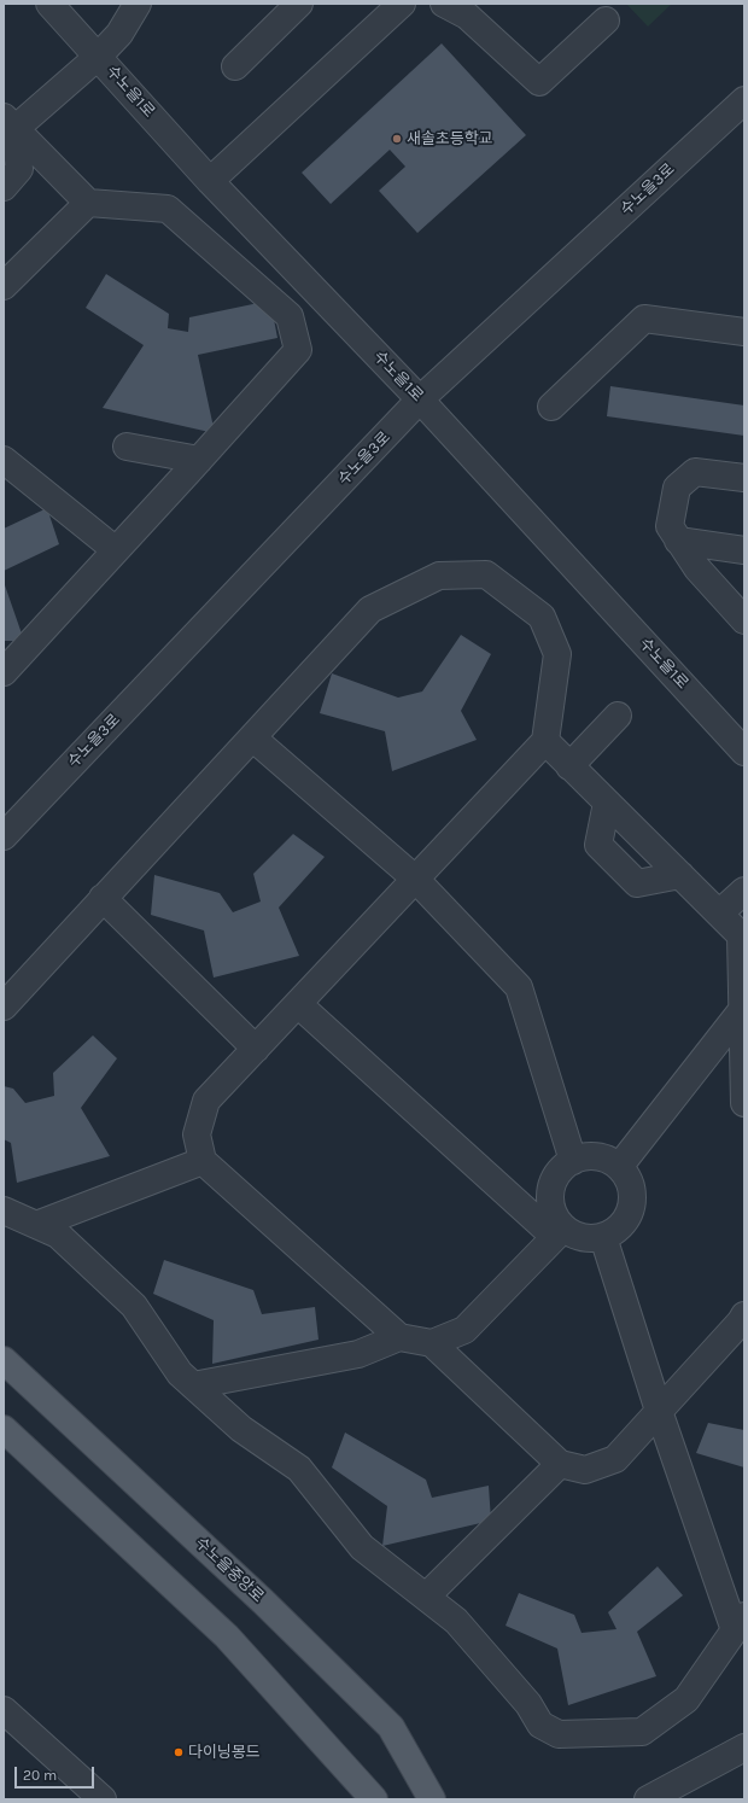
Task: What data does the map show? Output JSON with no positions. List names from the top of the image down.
{
  "streets": {
    "main road": ["수노을중앙로"],
    "street": ["수노을1로", "수노을3로"]
  },
  "crossings": [
    ["수노을1로", "수노을3로"]
  ],
  "places": ["새솔초등학교", "다이닝몽드"],
  "scale_bar": "20 m"
}
